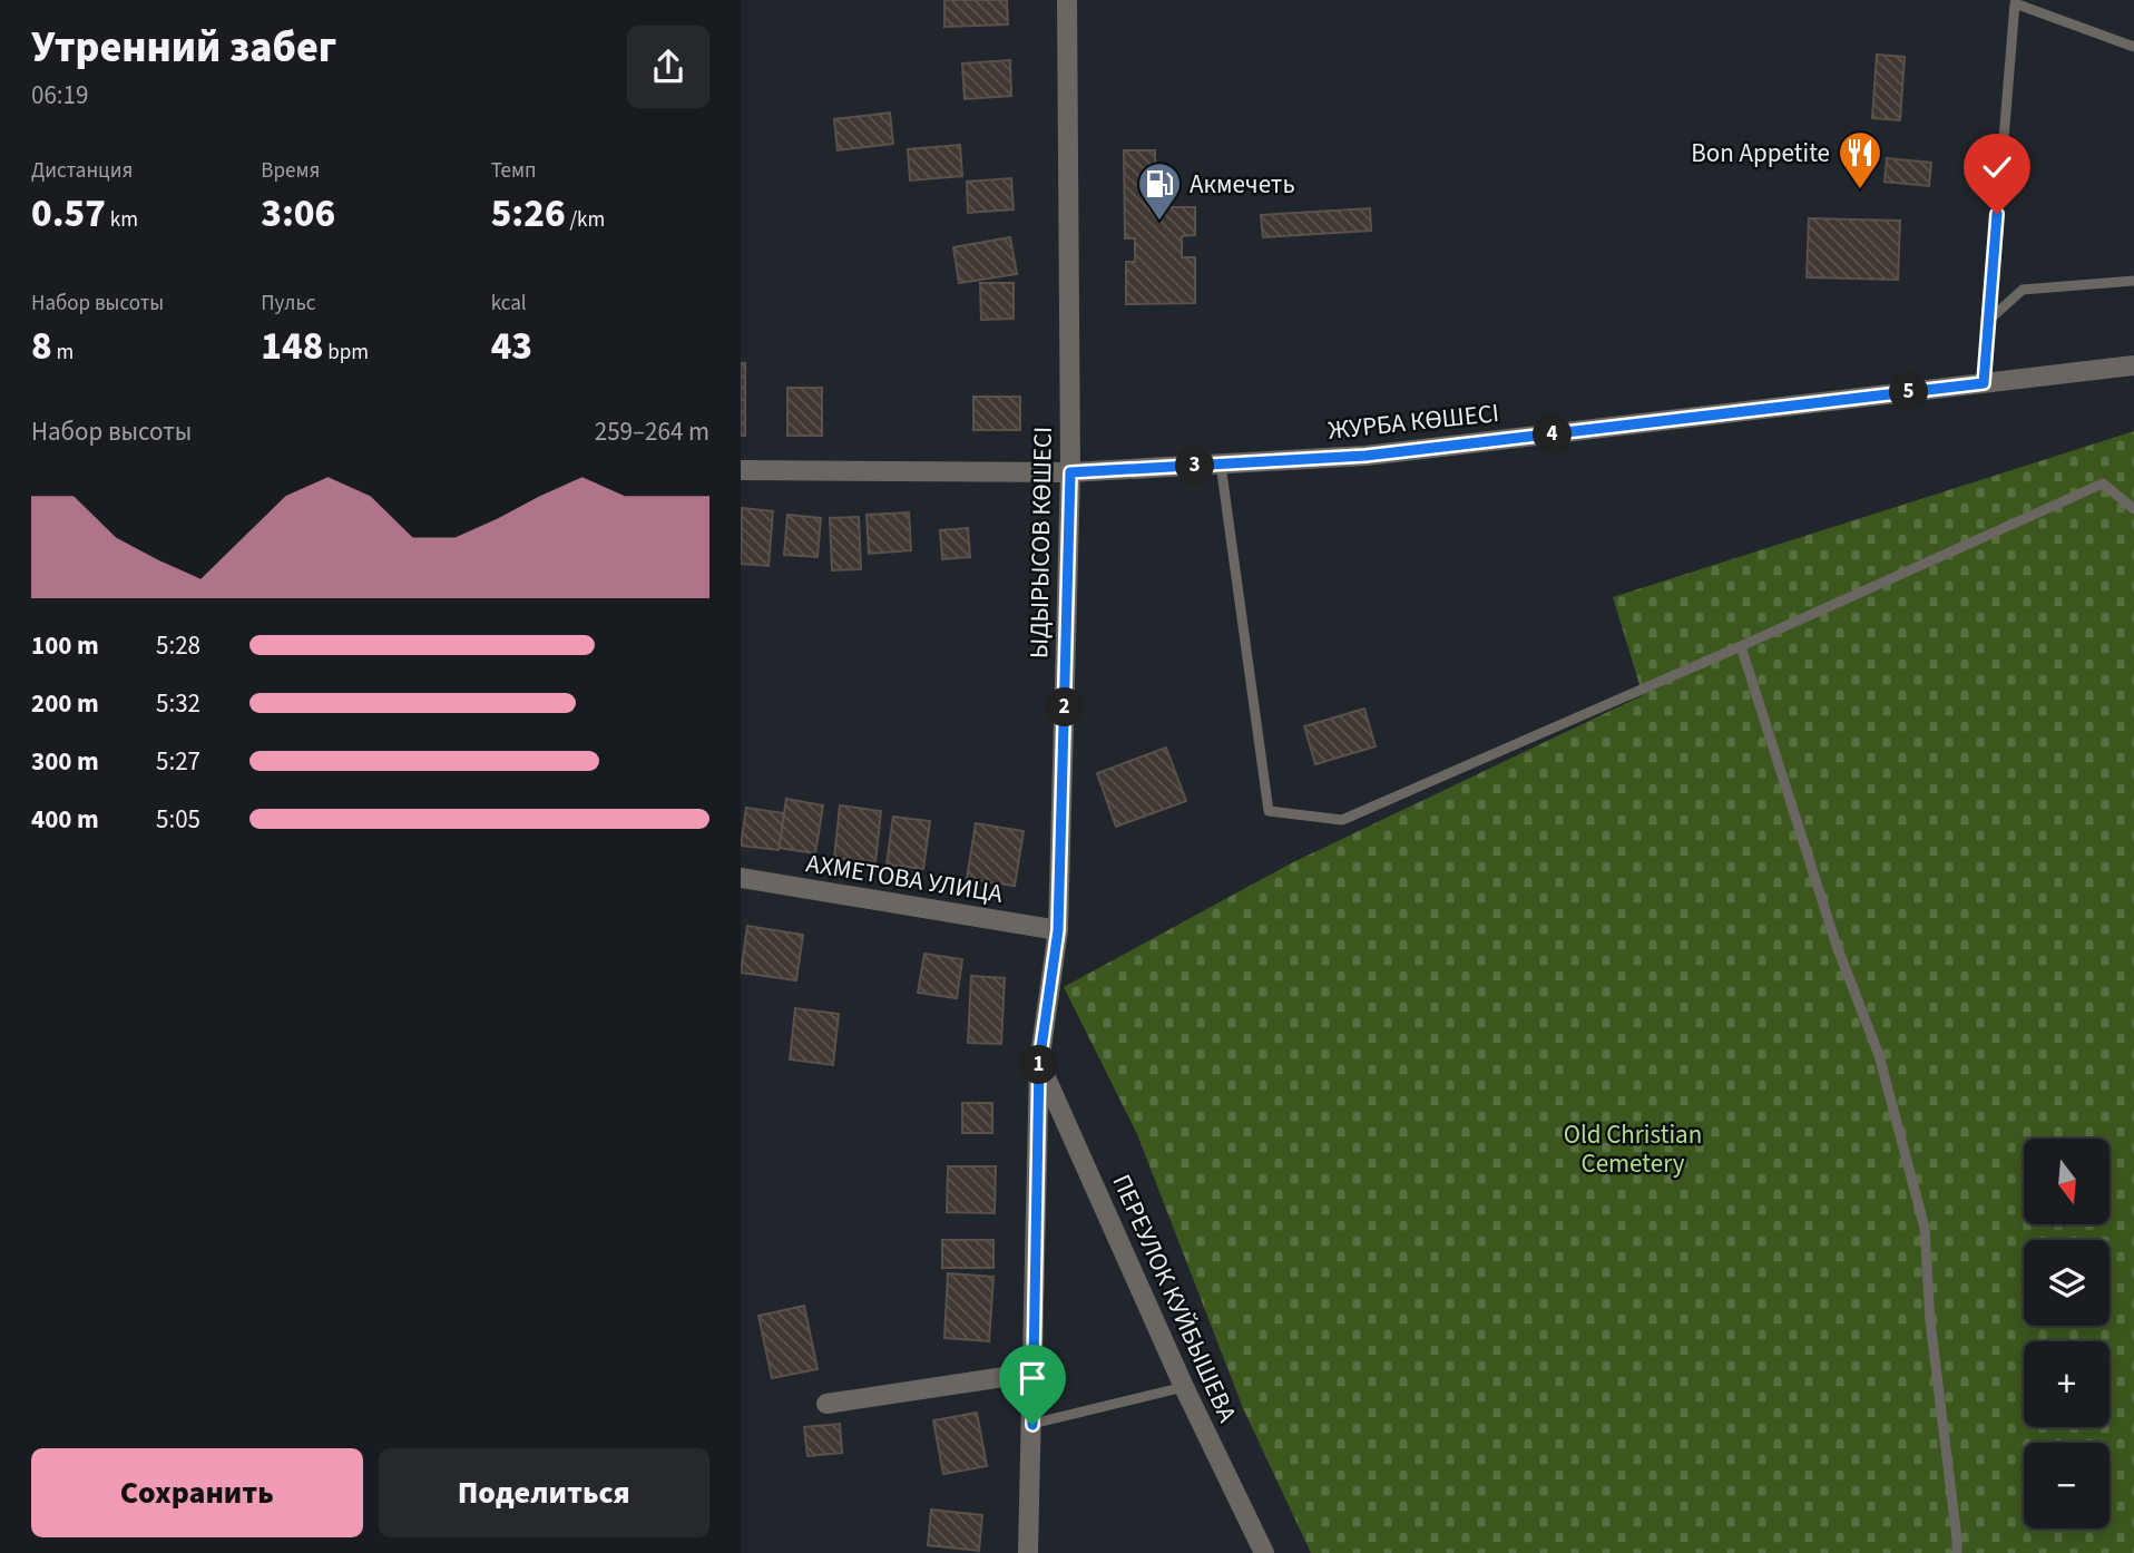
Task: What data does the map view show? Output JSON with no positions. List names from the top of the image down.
{
  "streets": {
    "street": [
      "ЖУРБА КӨШЕСІ",
      "ЫДЫРЫСОВ КӨШЕСІ",
      "АХМЕТОВА УЛИЦА",
      "ПЕРЕУЛОК КУЙБЫШЕВА"
    ]
  },
  "crossings": [
    ["ЖУРБА КӨШЕСІ", "ЫДЫРЫСОВ КӨШЕСІ"],
    ["ЫДЫРЫСОВ КӨШЕСІ", "АХМЕТОВА УЛИЦА"],
    ["ЫДЫРЫСОВ КӨШЕСІ", "ПЕРЕУЛОК КУЙБЫШЕВА"]
  ],
  "parks": ["Old Christian Cemetery"],
  "places": {
    "restaurant": ["Bon Appetite"],
    "fuel station": ["Акмечеть"]
  },
  "north": "bottom",
  "page": {
    "heading": ["Утренний забег", "06:19"],
    "stats": [
      ["Дистанция", "0.57 km"],
      ["Время", "3:06"],
      ["Темп", "5:26 /km"],
      ["Набор высоты", "8 m"],
      ["Пульс", "148 bpm"],
      ["kcal", "43"]
    ],
    "pins": [
      "5",
      "4",
      "3",
      "2",
      "1"
    ],
    "chart": ["Набор высоты", "259–264 m"],
    "list": [
      {
        "name": "100 m",
        "note": "5:28"
      },
      {
        "name": "200 m",
        "note": "5:32"
      },
      {
        "name": "300 m",
        "note": "5:27"
      },
      {
        "name": "400 m",
        "note": "5:05"
      }
    ],
    "map_buttons": ["+", "−"],
    "buttons": ["Сохранить", "Поделиться"]
  }
}
